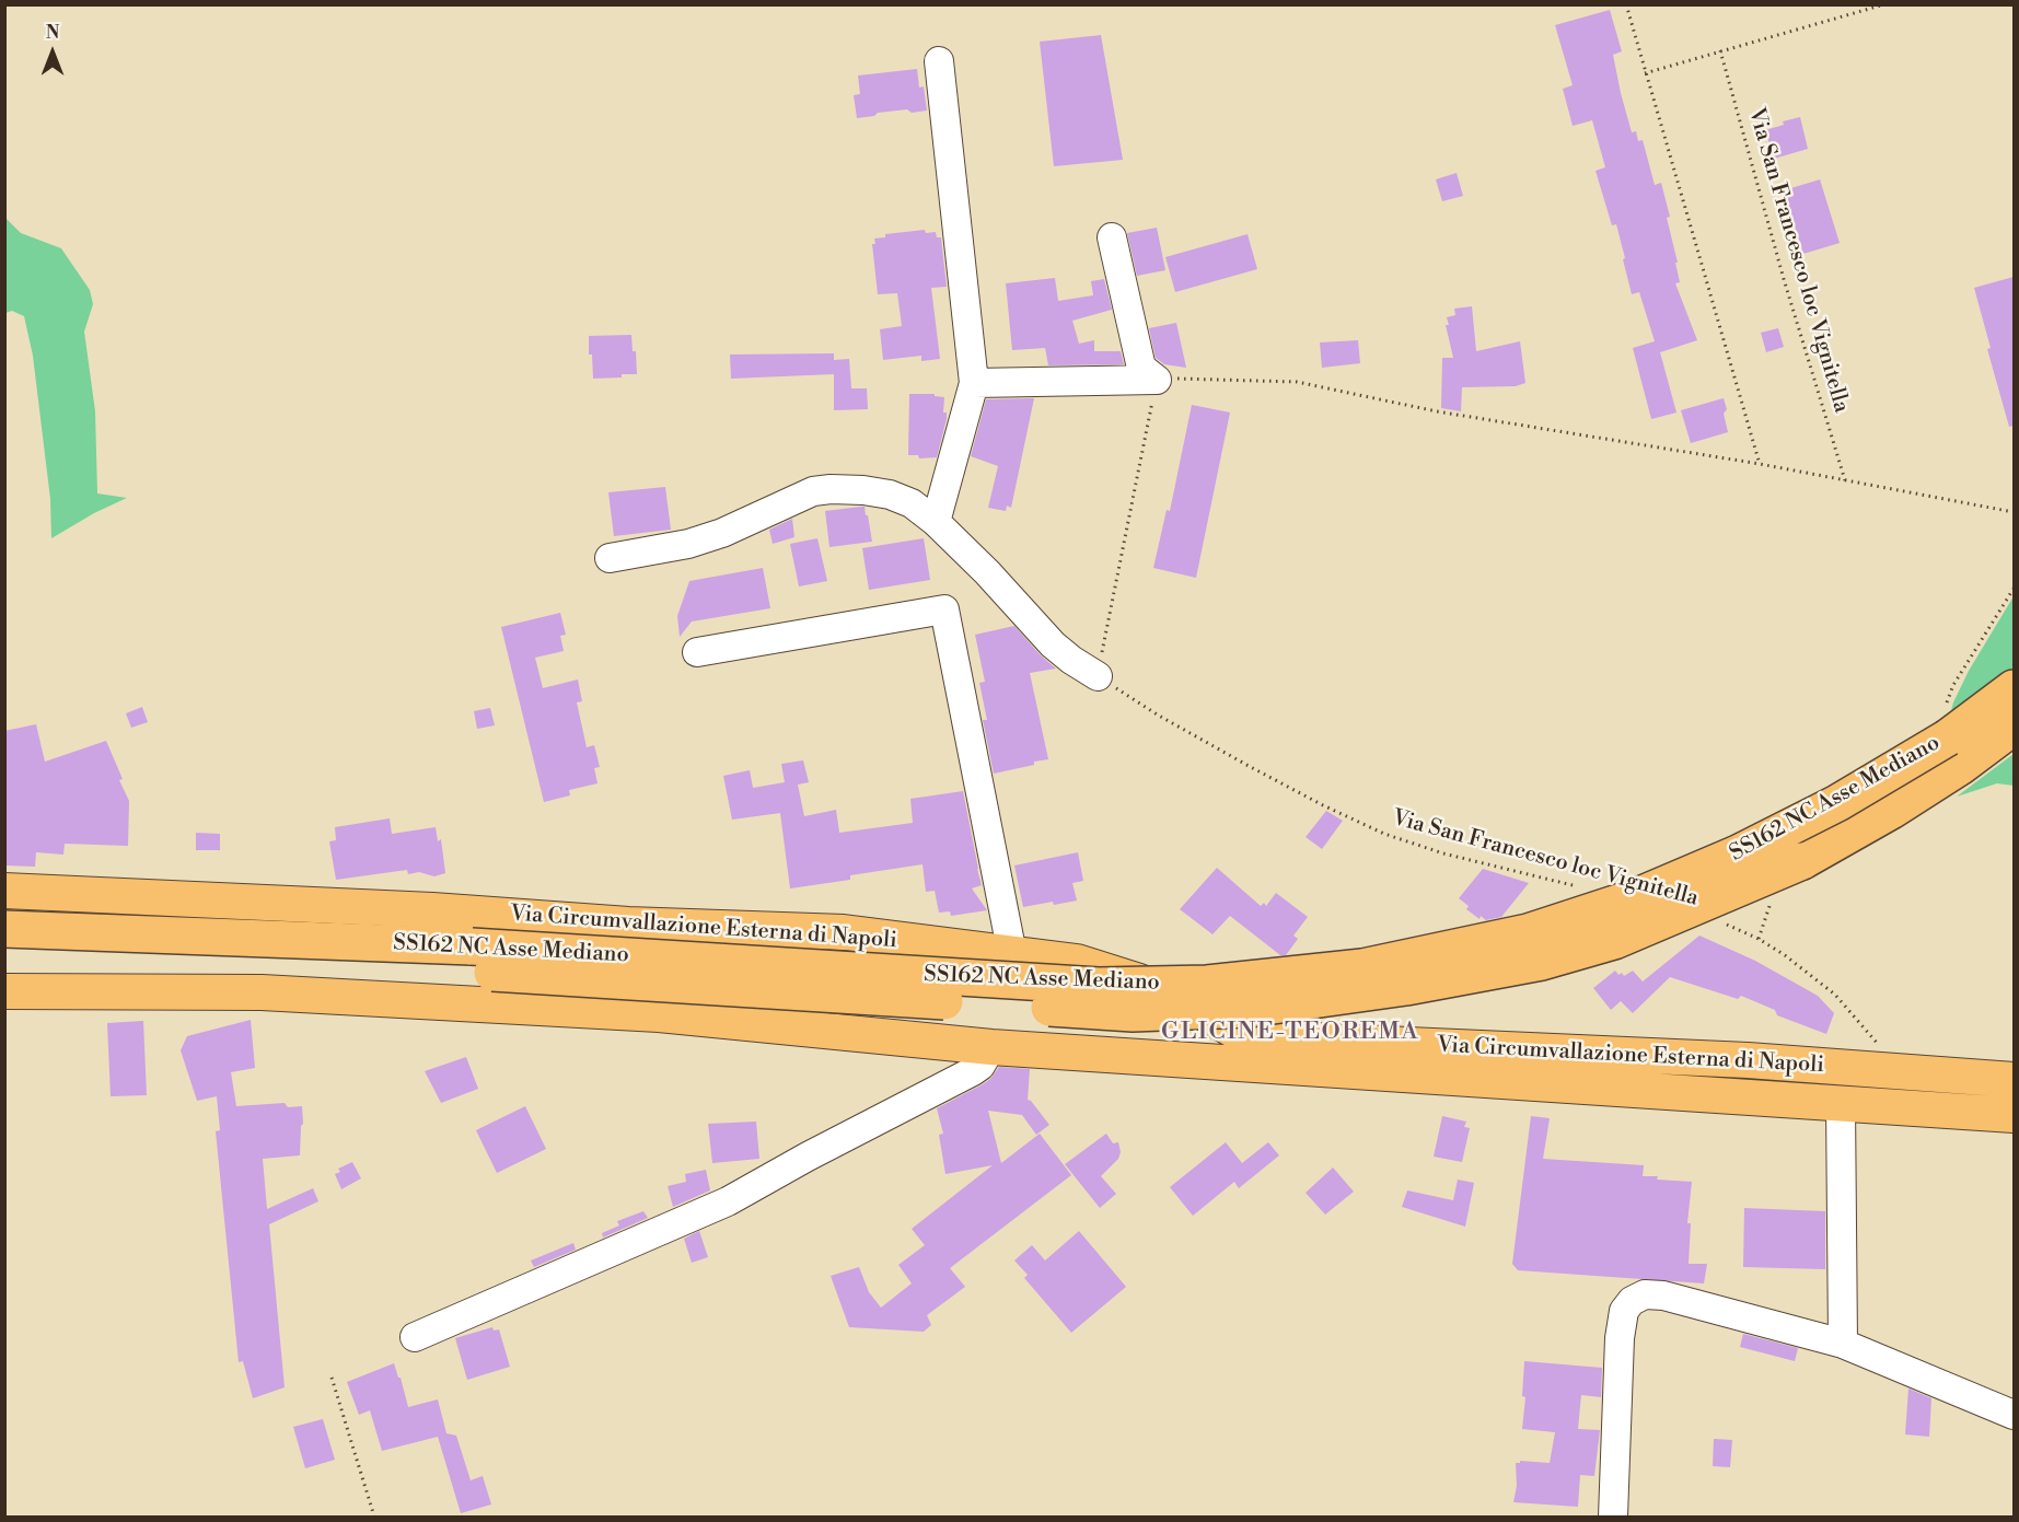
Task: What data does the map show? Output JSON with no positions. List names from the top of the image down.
{
  "streets": {
    "highway": ["SS162 NC Asse Mediano"],
    "main road": ["Via Circumvallazione Esterna di Napoli"],
    "path": ["Via San Francesco loc Vignitella"]
  },
  "districts": ["GLICINE-TEOREMA"],
  "north": "top"
}
